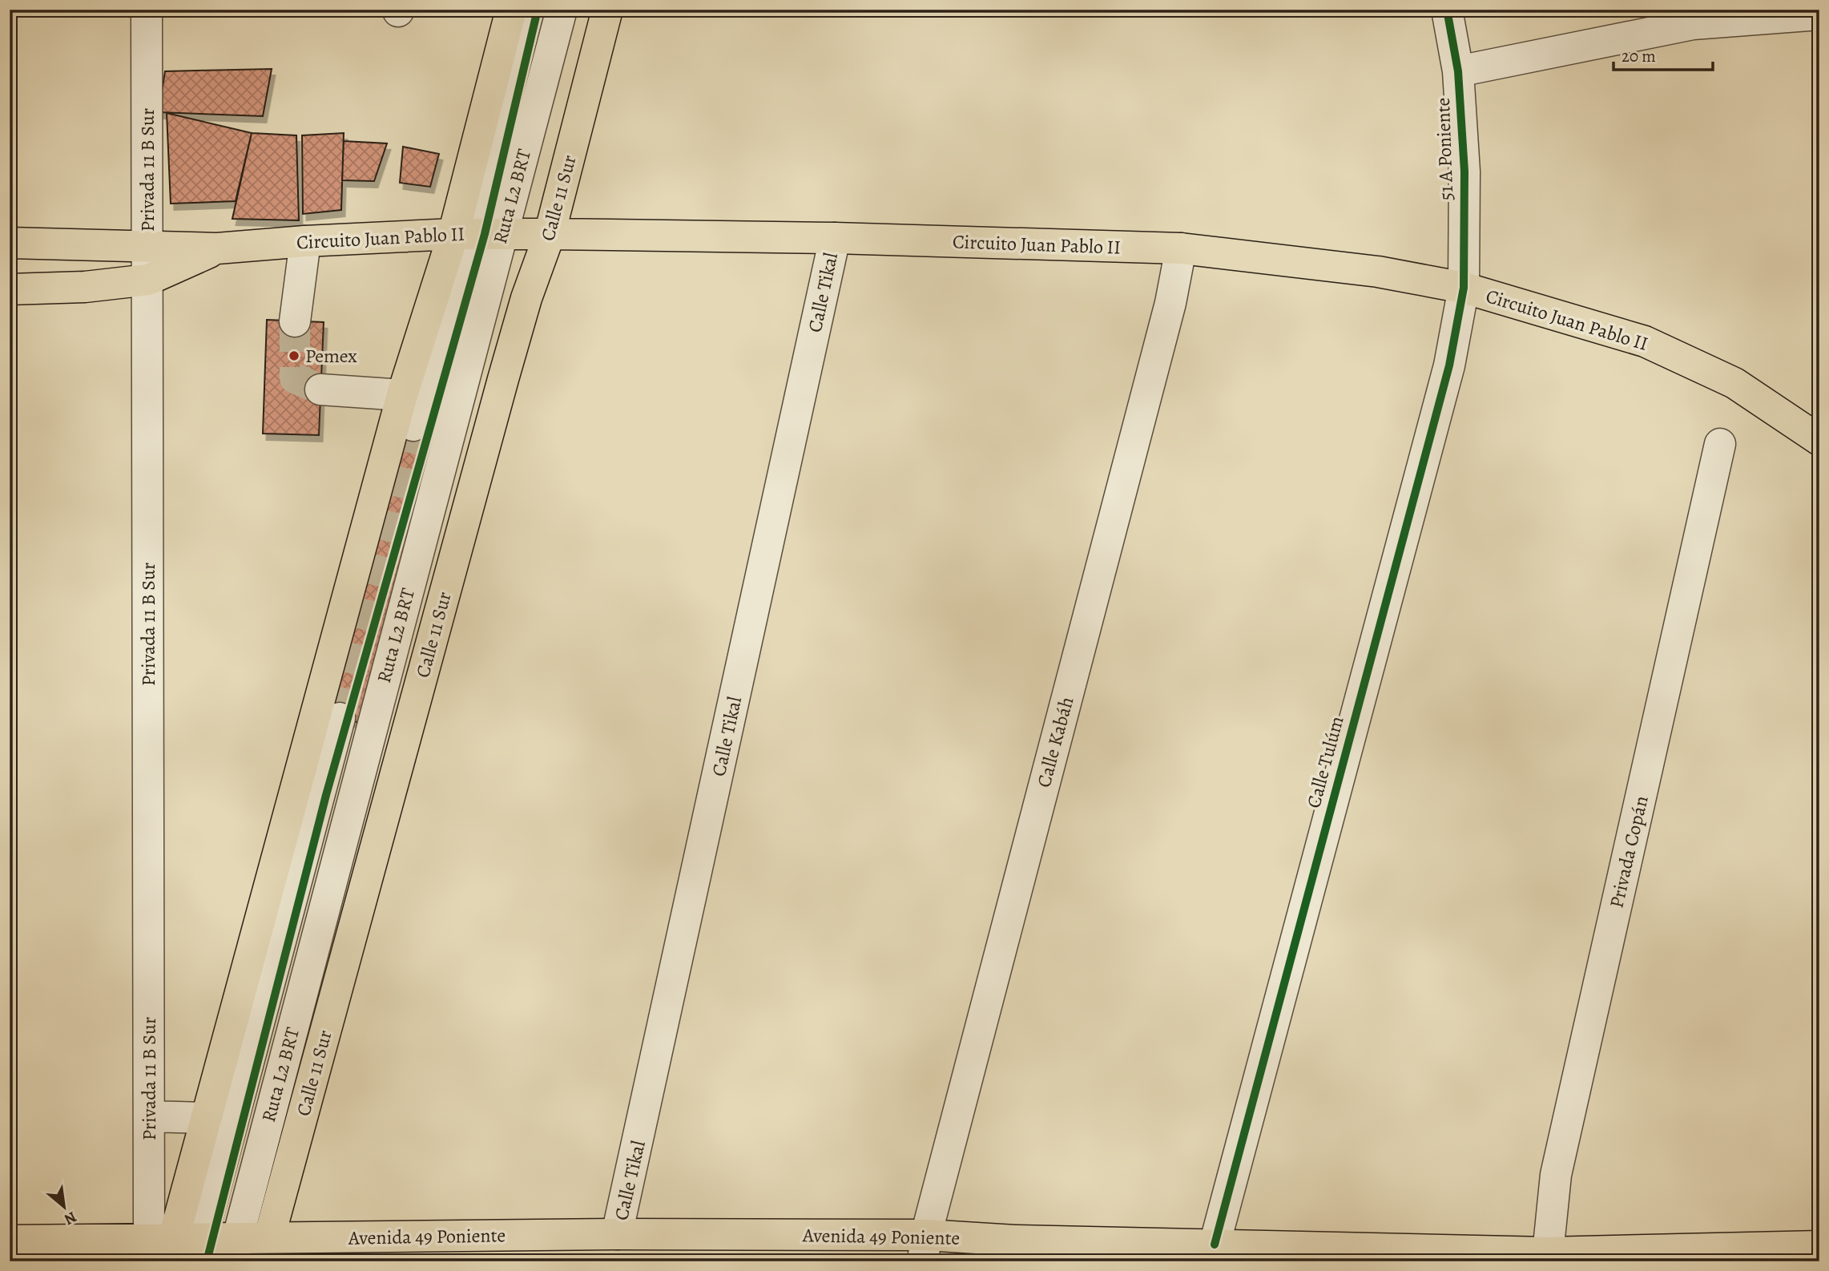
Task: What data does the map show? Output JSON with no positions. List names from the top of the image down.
{
  "streets": {
    "main road": ["Calle 11 Sur", "Circuito Juan Pablo II", "Avenida 49 Poniente"],
    "street": [
      "51 A Poniente",
      "Privada 11 B Sur",
      "Ruta L2 BRT",
      "Calle Tikal",
      "Calle Kabáh",
      "Calle Tulúm",
      "Privada Copán"
    ]
  },
  "crossings": [
    ["51 A Poniente", "Circuito Juan Pablo II"],
    ["51 A Poniente", "Calle Tulúm"],
    ["Privada 11 B Sur", "Ruta L2 BRT"],
    ["Privada 11 B Sur", "Circuito Juan Pablo II"],
    ["Privada 11 B Sur", "Avenida 49 Poniente"],
    ["Ruta L2 BRT", "Circuito Juan Pablo II"],
    ["Ruta L2 BRT", "Avenida 49 Poniente"],
    ["Calle 11 Sur", "Circuito Juan Pablo II"],
    ["Calle 11 Sur", "Avenida 49 Poniente"],
    ["Circuito Juan Pablo II", "Calle Tikal"],
    ["Circuito Juan Pablo II", "Calle Kabáh"],
    ["Circuito Juan Pablo II", "Calle Tulúm"],
    ["Calle Tikal", "Avenida 49 Poniente"],
    ["Calle Kabáh", "Avenida 49 Poniente"],
    ["Calle Tulúm", "Avenida 49 Poniente"],
    ["Privada Copán", "Avenida 49 Poniente"]
  ],
  "places": ["Pemex"],
  "scale_bar": "20 m",
  "north": "bottom right"
}
